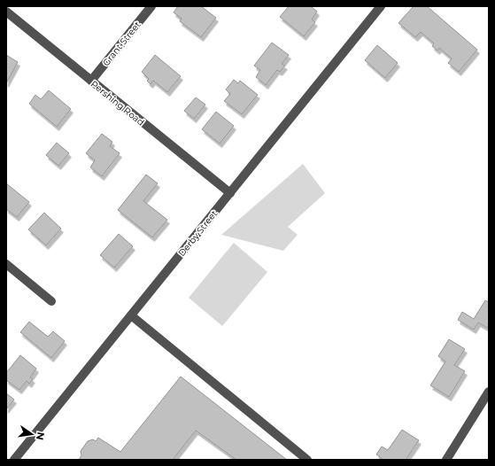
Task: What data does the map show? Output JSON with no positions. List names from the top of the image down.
{
  "streets": {
    "street": ["Grant Street", "Pershing Road", "Derby Street"]
  },
  "crossings": [
    ["Grant Street", "Pershing Road"],
    ["Pershing Road", "Derby Street"]
  ],
  "north": "right"
}
